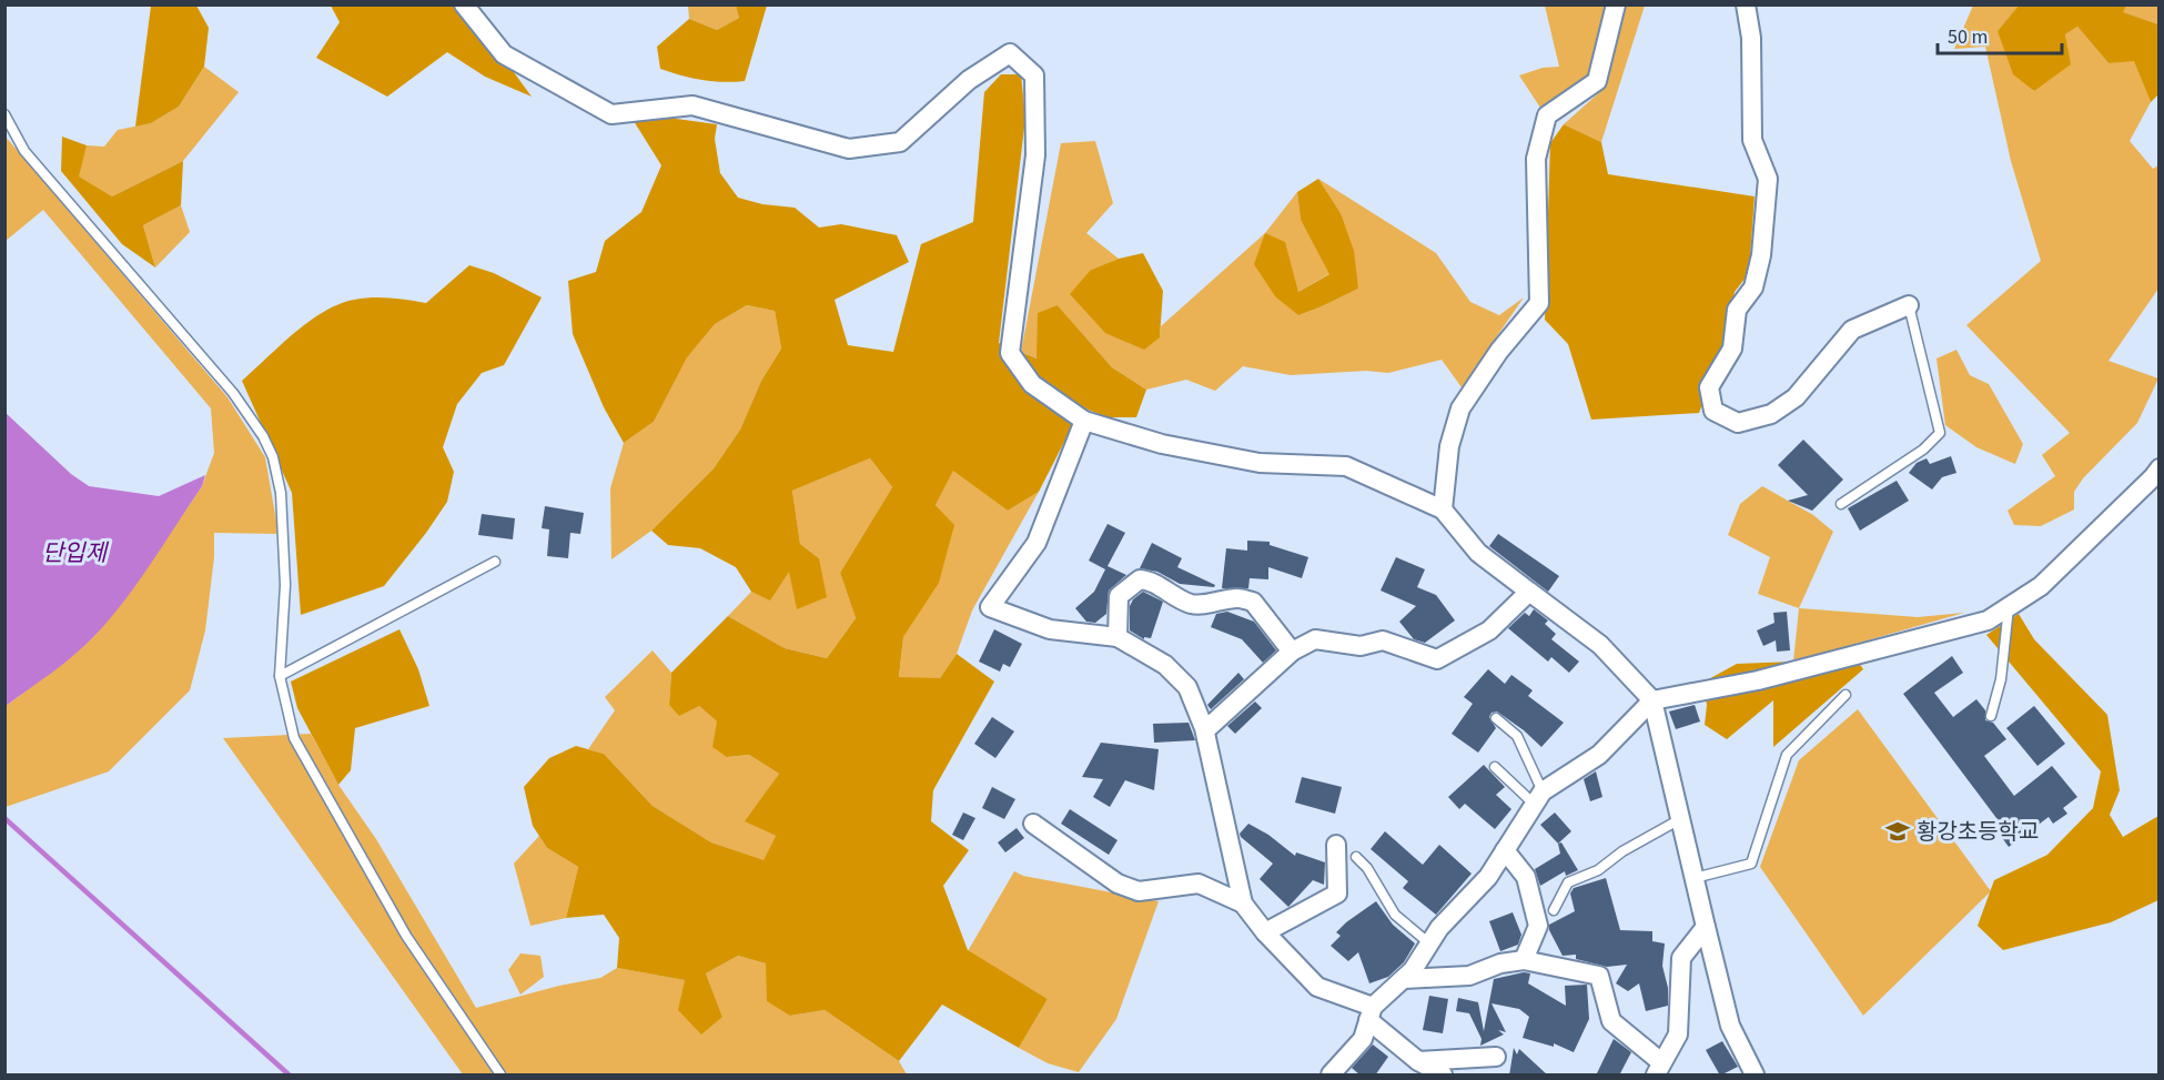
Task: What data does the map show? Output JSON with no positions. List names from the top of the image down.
{
  "water": ["단입제"],
  "places": {
    "school or university": ["황강초등학교"]
  },
  "scale_bar": "50 m"
}
